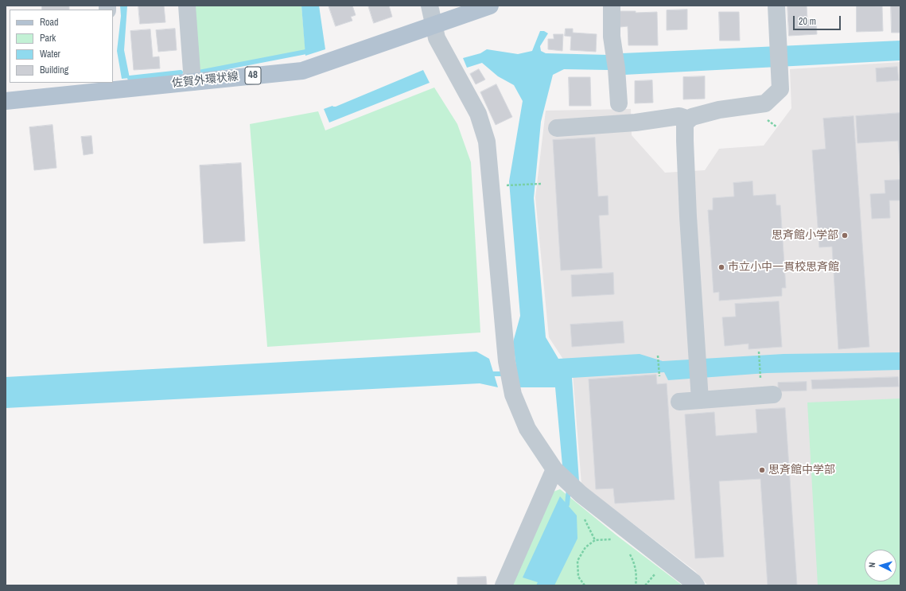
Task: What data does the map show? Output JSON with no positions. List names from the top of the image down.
{
  "streets": {
    "main road": ["48", "佐賀外環状線"]
  },
  "places": ["思斉館小学部", "市立小中一貫校思斉館", "思斉館中学部"],
  "legend": [
    "Road",
    "Park",
    "Water",
    "Building"
  ],
  "scale_bar": "20 m",
  "north": "left"
}
